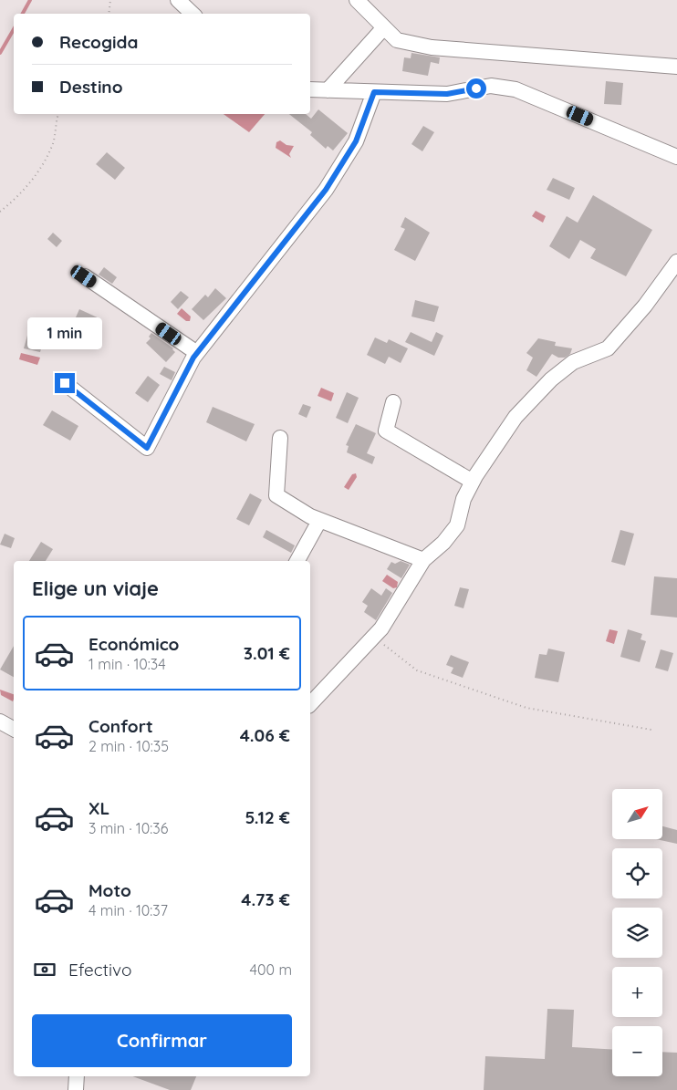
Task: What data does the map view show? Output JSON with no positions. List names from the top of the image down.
{
  "north": "top right",
  "page": {
    "banner": ["Recogida", "Destino"],
    "bubble": "1 min",
    "heading": "Elige un viaje",
    "list": [
      {
        "name": "Económico",
        "note": "1 min · 10:34",
        "value": "3.01 €"
      },
      {
        "name": "Confort",
        "note": "2 min · 10:35",
        "value": "4.06 €"
      },
      {
        "name": "XL",
        "note": "3 min · 10:36",
        "value": "5.12 €"
      },
      {
        "name": "Moto",
        "note": "4 min · 10:37",
        "value": "4.73 €"
      }
    ],
    "map_buttons": ["+", "−"],
    "pay": ["Efectivo", "400 m"],
    "buttons": "Confirmar"
  }
}
